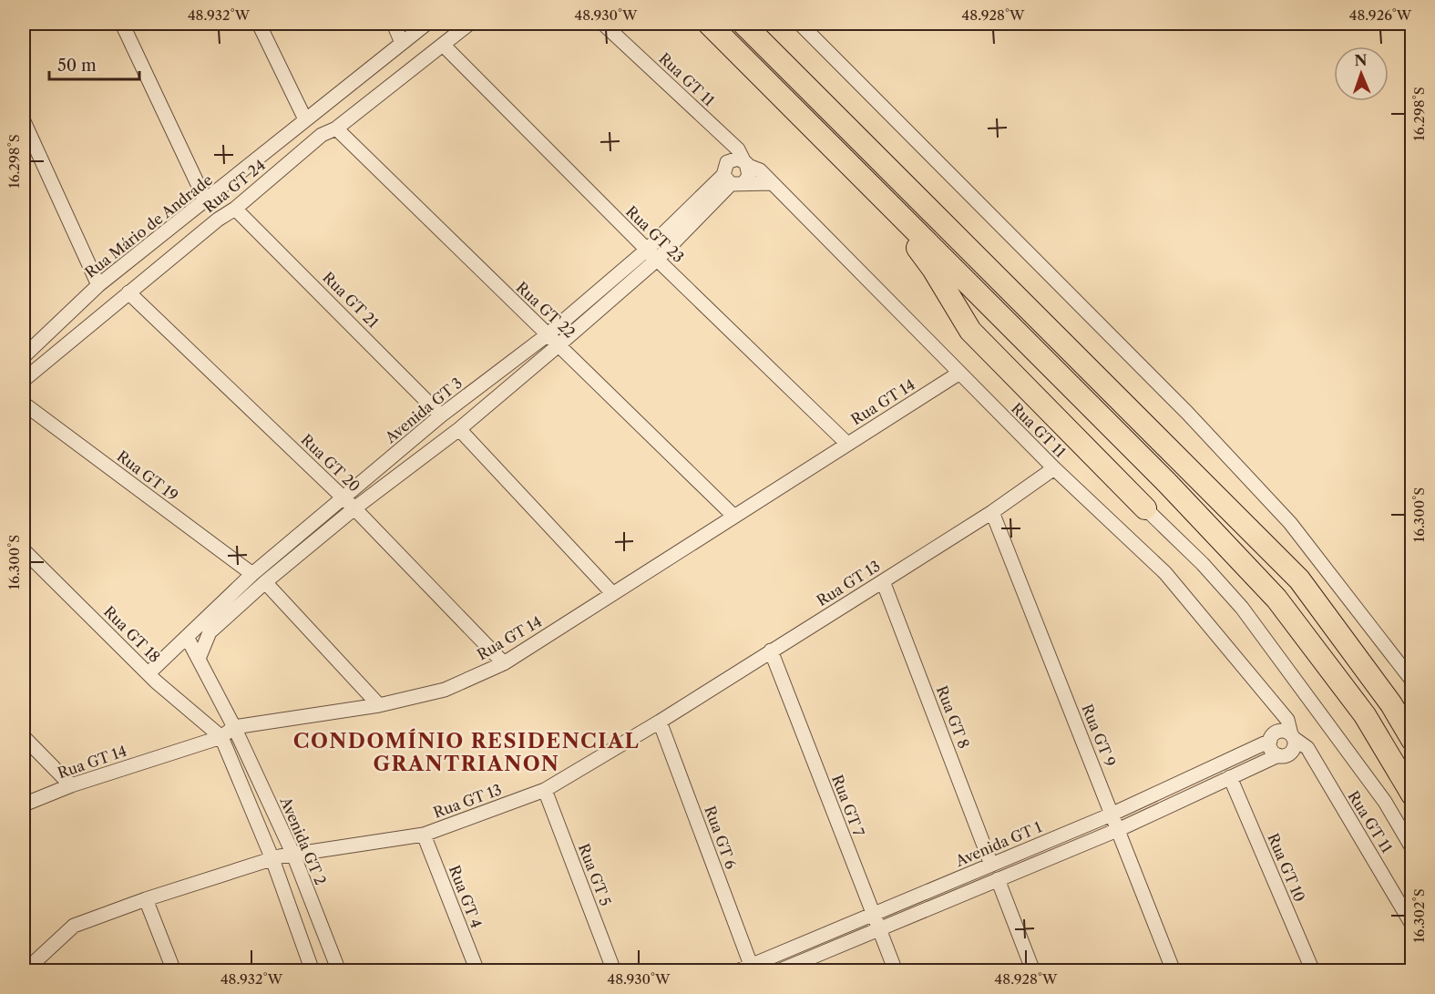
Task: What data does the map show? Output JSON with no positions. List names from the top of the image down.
{
  "streets": {
    "street": [
      "Rua GT 11",
      "Rua GT 24",
      "Rua Mário de Andrade",
      "Rua GT 23",
      "Rua GT 21",
      "Rua GT 22",
      "Rua GT 14",
      "Avenida GT 3",
      "Rua GT 20",
      "Rua GT 19",
      "Rua GT 13",
      "Rua GT 18",
      "Rua GT 8",
      "Rua GT 9",
      "Rua GT 7",
      "Rua GT 6",
      "Avenida GT 2",
      "Avenida GT 1",
      "Rua GT 10",
      "Rua GT 5",
      "Rua GT 4"
    ]
  },
  "crossings": [
    ["Rua GT 11", "Rua GT 14"],
    ["Rua GT 11", "Rua GT 13"],
    ["Rua GT 24", "Rua GT 23"],
    ["Rua GT 24", "Rua GT 21"],
    ["Rua GT 24", "Rua GT 22"],
    ["Rua GT 24", "Rua GT 20"],
    ["Rua GT 23", "Rua GT 14"],
    ["Rua GT 23", "Avenida GT 3"],
    ["Rua GT 21", "Avenida GT 3"],
    ["Rua GT 22", "Rua GT 14"],
    ["Rua GT 22", "Avenida GT 3"],
    ["Rua GT 14", "Rua GT 20"],
    ["Rua GT 14", "Rua GT 18"],
    ["Rua GT 14", "Avenida GT 2"],
    ["Avenida GT 3", "Rua GT 20"],
    ["Avenida GT 3", "Rua GT 19"],
    ["Avenida GT 3", "Rua GT 18"],
    ["Avenida GT 3", "Avenida GT 2"],
    ["Rua GT 13", "Rua GT 8"],
    ["Rua GT 13", "Rua GT 9"],
    ["Rua GT 13", "Rua GT 7"],
    ["Rua GT 13", "Rua GT 6"],
    ["Rua GT 13", "Avenida GT 2"],
    ["Rua GT 13", "Rua GT 5"],
    ["Rua GT 13", "Rua GT 4"],
    ["Rua GT 8", "Avenida GT 1"],
    ["Rua GT 9", "Avenida GT 1"],
    ["Rua GT 7", "Avenida GT 1"],
    ["Rua GT 6", "Avenida GT 1"]
  ],
  "districts": ["CONDOMÍNIO RESIDENCIAL GRANTRIANON"],
  "scale_bar": "50 m",
  "north": "top",
  "coordinates": [
    "48.932°W",
    "48.930°W",
    "48.928°W",
    "48.926°W",
    "16.298°S",
    "16.300°S",
    "16.302°S"
  ]
}
